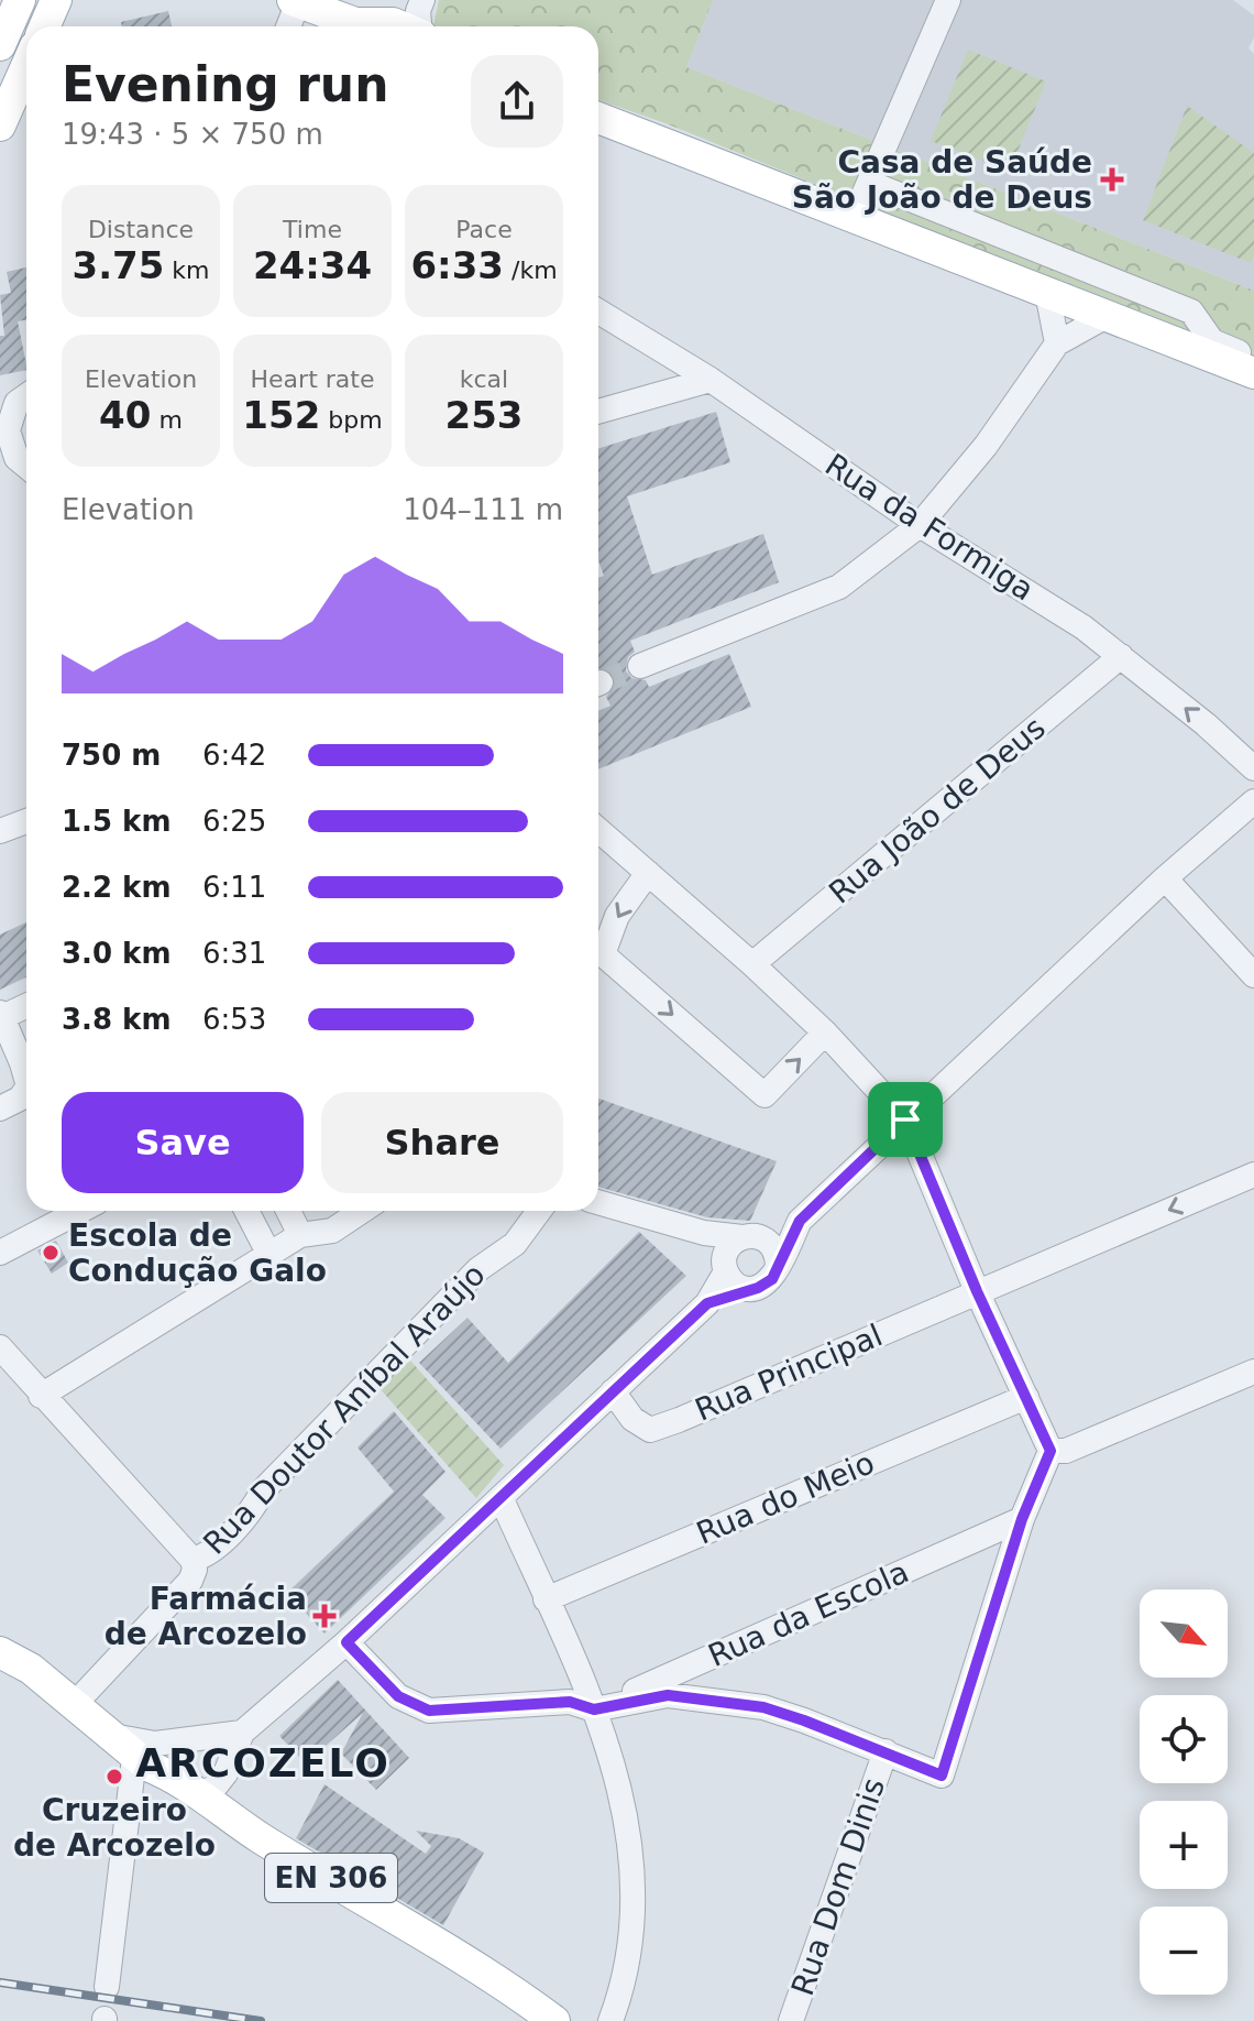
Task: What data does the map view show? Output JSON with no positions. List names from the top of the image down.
{
  "streets": {
    "main road": ["EN 306"],
    "street": [
      "Rua da Formiga",
      "Rua João de Deus",
      "Rua Principal",
      "Rua Doutor Aníbal Araújo",
      "Rua do Meio",
      "Rua da Escola",
      "Rua Dom Dinis"
    ]
  },
  "crossings": [
    ["Rua da Formiga", "Rua João de Deus"]
  ],
  "districts": ["ARCOZELO"],
  "places": {
    "health": ["Casa de Saúde São João de Deus", "Farmácia de Arcozelo"],
    "other": ["Escola de Condução Galo", "Cruzeiro de Arcozelo"]
  },
  "north": "bottom right",
  "page": {
    "heading": ["Evening run", "19:43 · 5 × 750 m"],
    "stats": [
      ["Distance", "3.75 km"],
      ["Time", "24:34"],
      ["Pace", "6:33 /km"],
      ["Elevation", "40 m"],
      ["Heart rate", "152 bpm"],
      ["kcal", "253"]
    ],
    "chart": ["Elevation", "104–111 m"],
    "list": [
      {
        "name": "750 m",
        "note": "6:42"
      },
      {
        "name": "1.5 km",
        "note": "6:25"
      },
      {
        "name": "2.2 km",
        "note": "6:11"
      },
      {
        "name": "3.0 km",
        "note": "6:31"
      },
      {
        "name": "3.8 km",
        "note": "6:53"
      }
    ],
    "buttons": ["Save", "Share"],
    "map_buttons": ["+", "−"]
  }
}
